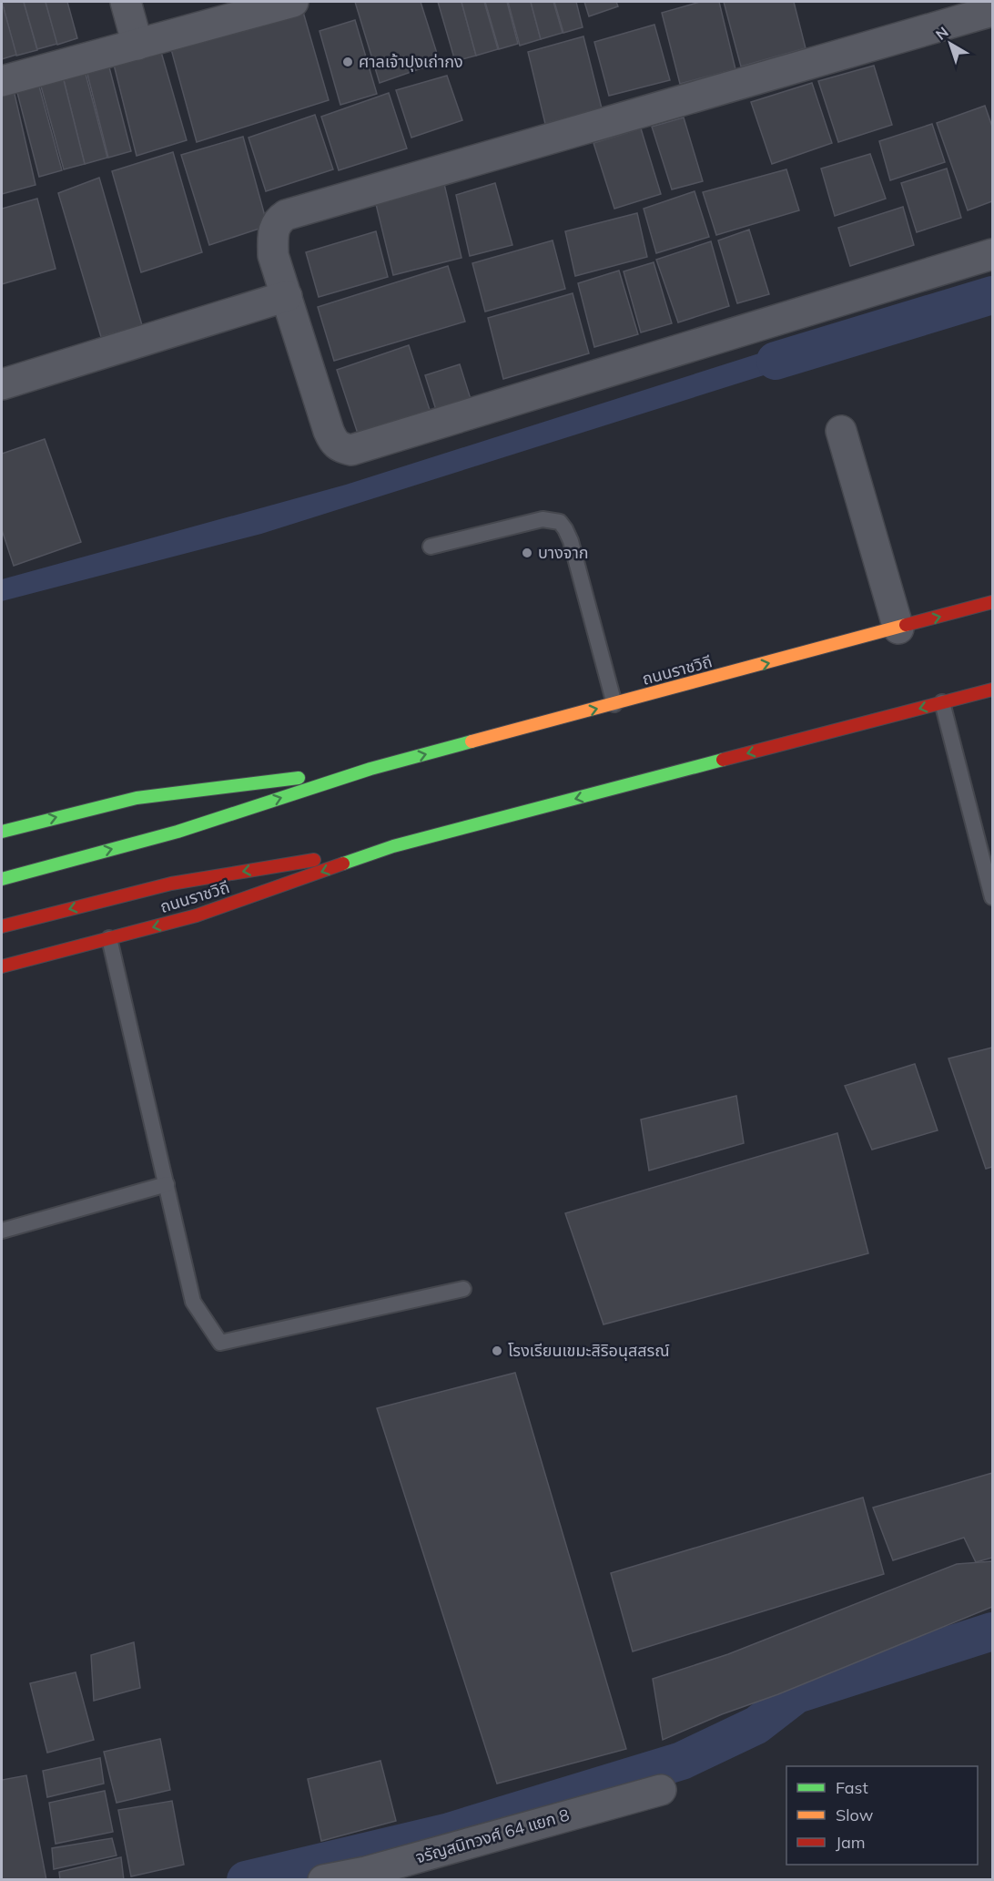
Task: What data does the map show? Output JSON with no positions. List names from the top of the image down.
{
  "streets": {
    "main road": ["ถนนราชวิถี"],
    "street": ["จรัญสนิทวงศ์ 64 แยก 8"]
  },
  "places": ["ศาลเจ้าปุงเถ่ากง", "บางจาก", "โรงเรียนเขมะสิริอนุสสรณ์"],
  "legend": ["Fast", "Slow", "Jam"],
  "north": "top left"
}
